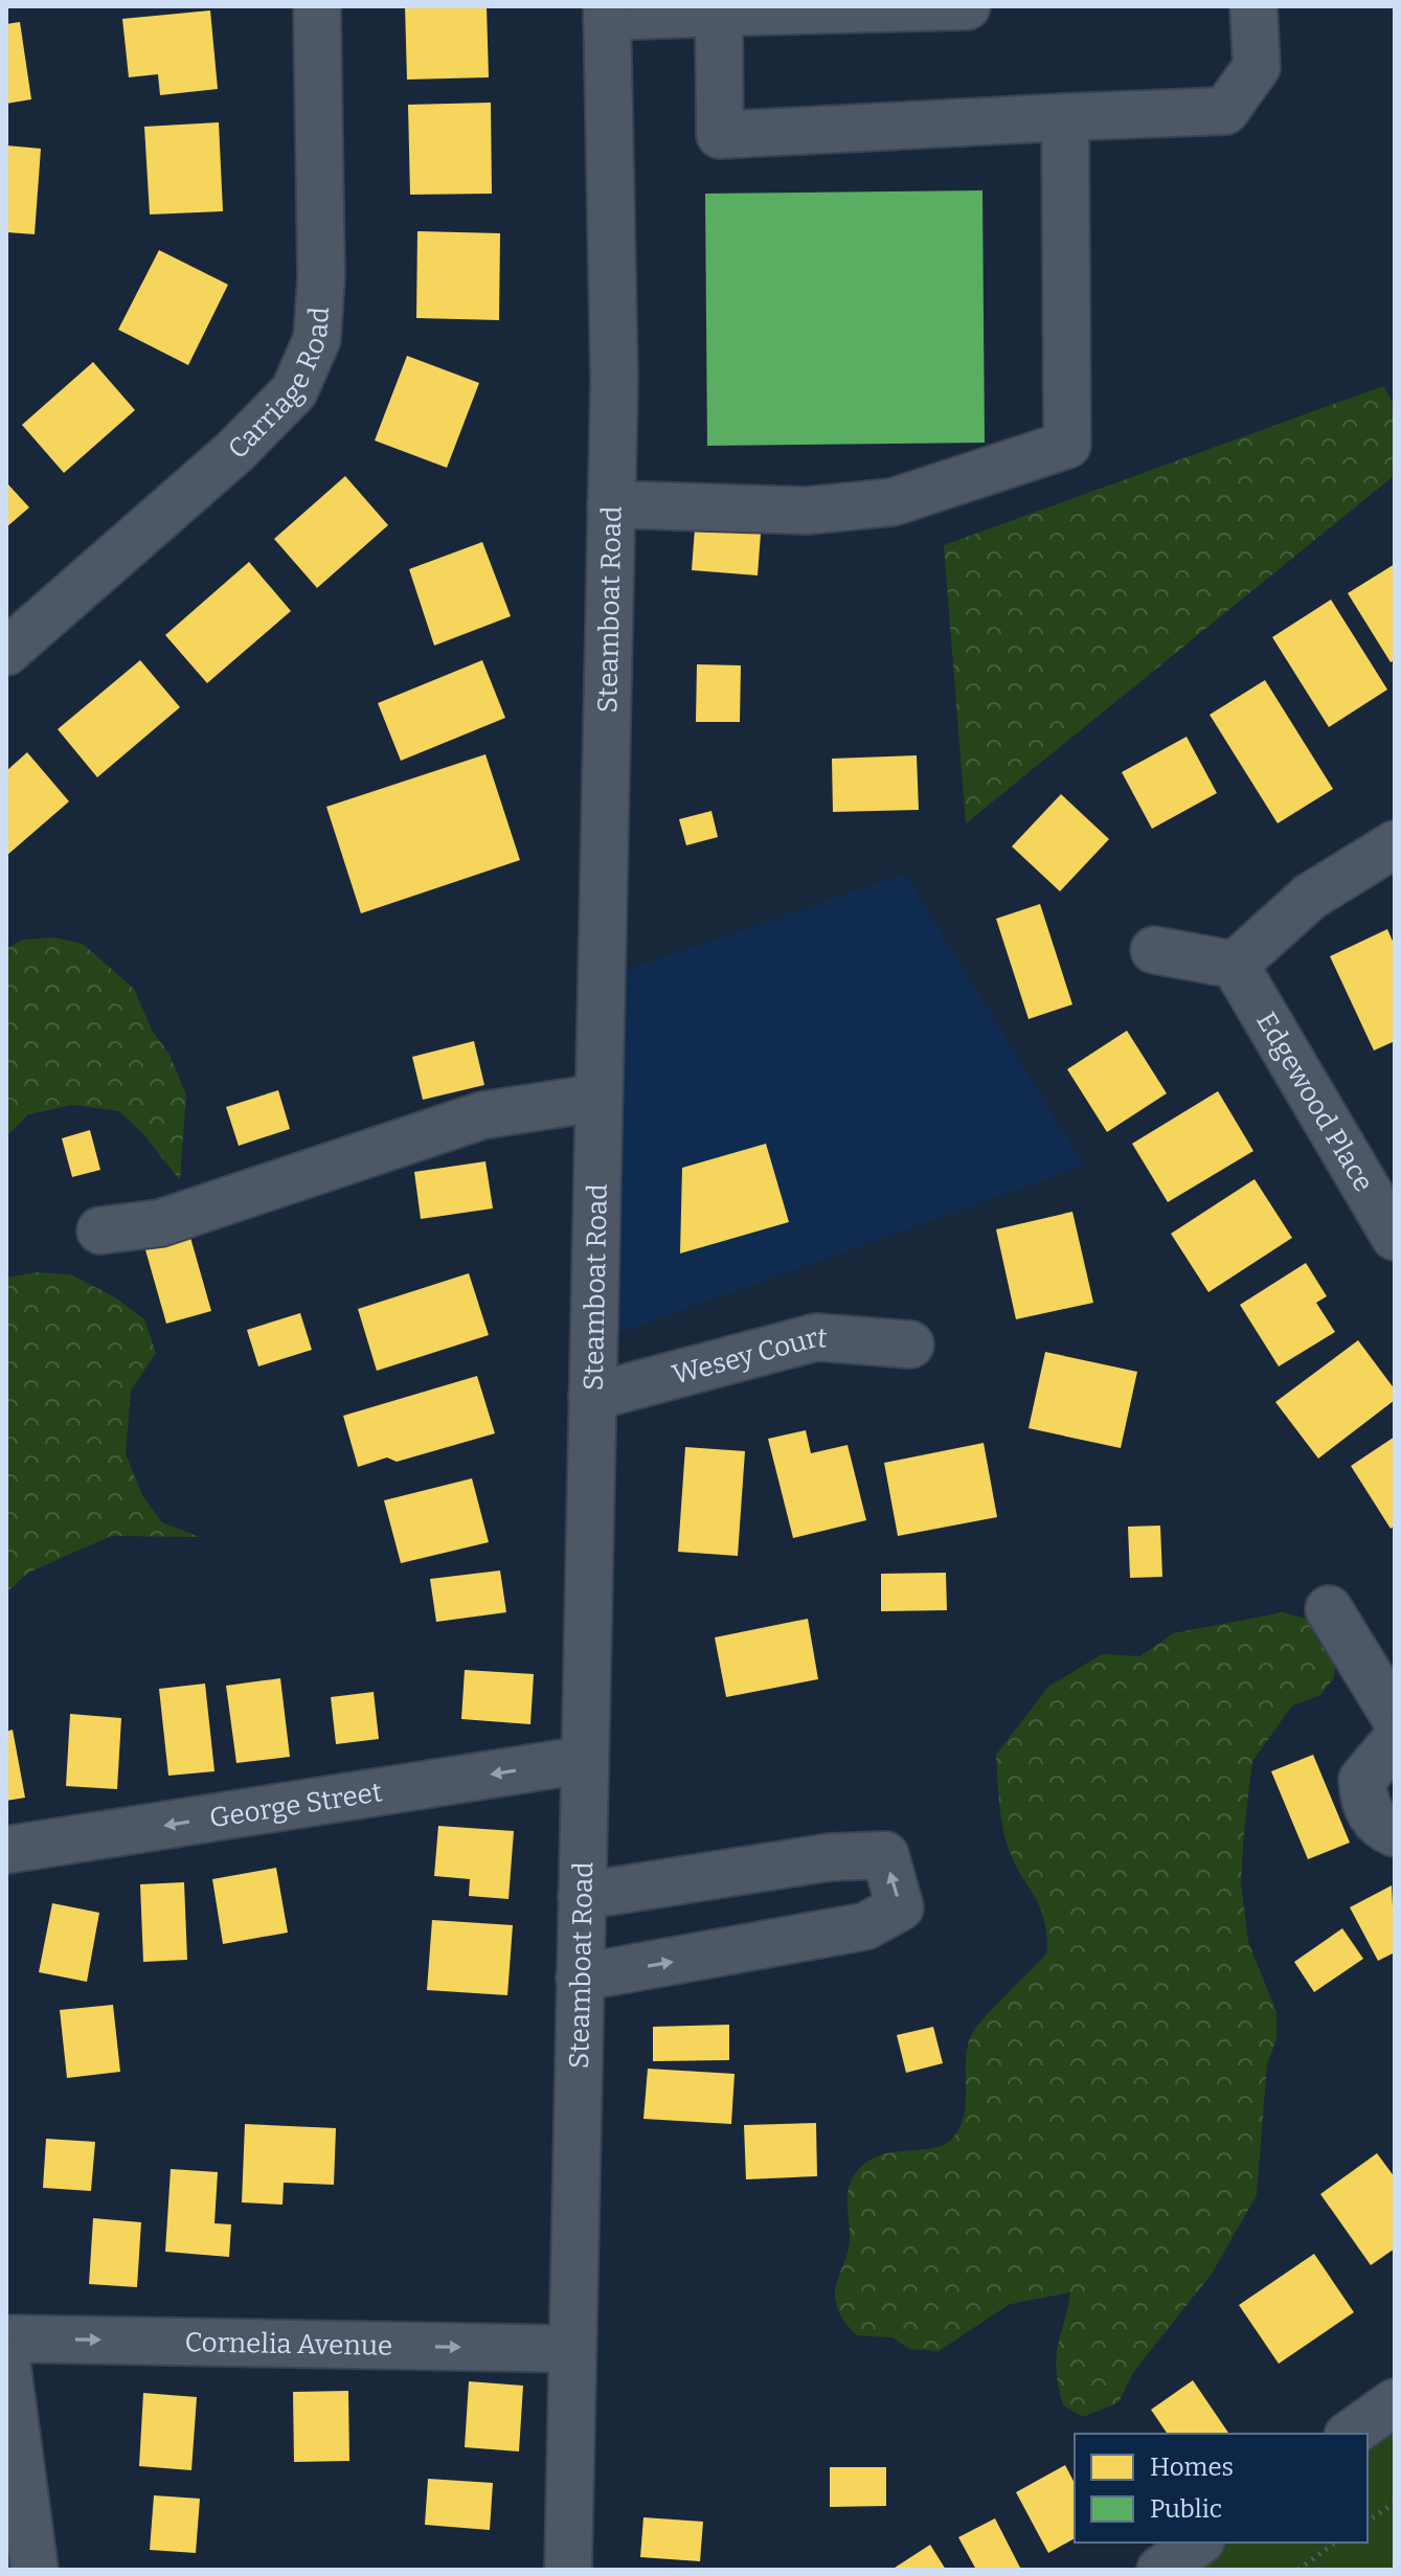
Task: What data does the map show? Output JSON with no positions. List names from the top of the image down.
{
  "streets": {
    "street": [
      "Carriage Road",
      "Steamboat Road",
      "Edgewood Place",
      "Wesey Court",
      "George Street",
      "Cornelia Avenue"
    ]
  },
  "crossings": [
    ["Steamboat Road", "Wesey Court"],
    ["Steamboat Road", "George Street"],
    ["Steamboat Road", "Cornelia Avenue"]
  ],
  "one_way": ["George Street", "Cornelia Avenue"],
  "legend": ["Homes", "Public"]
}
